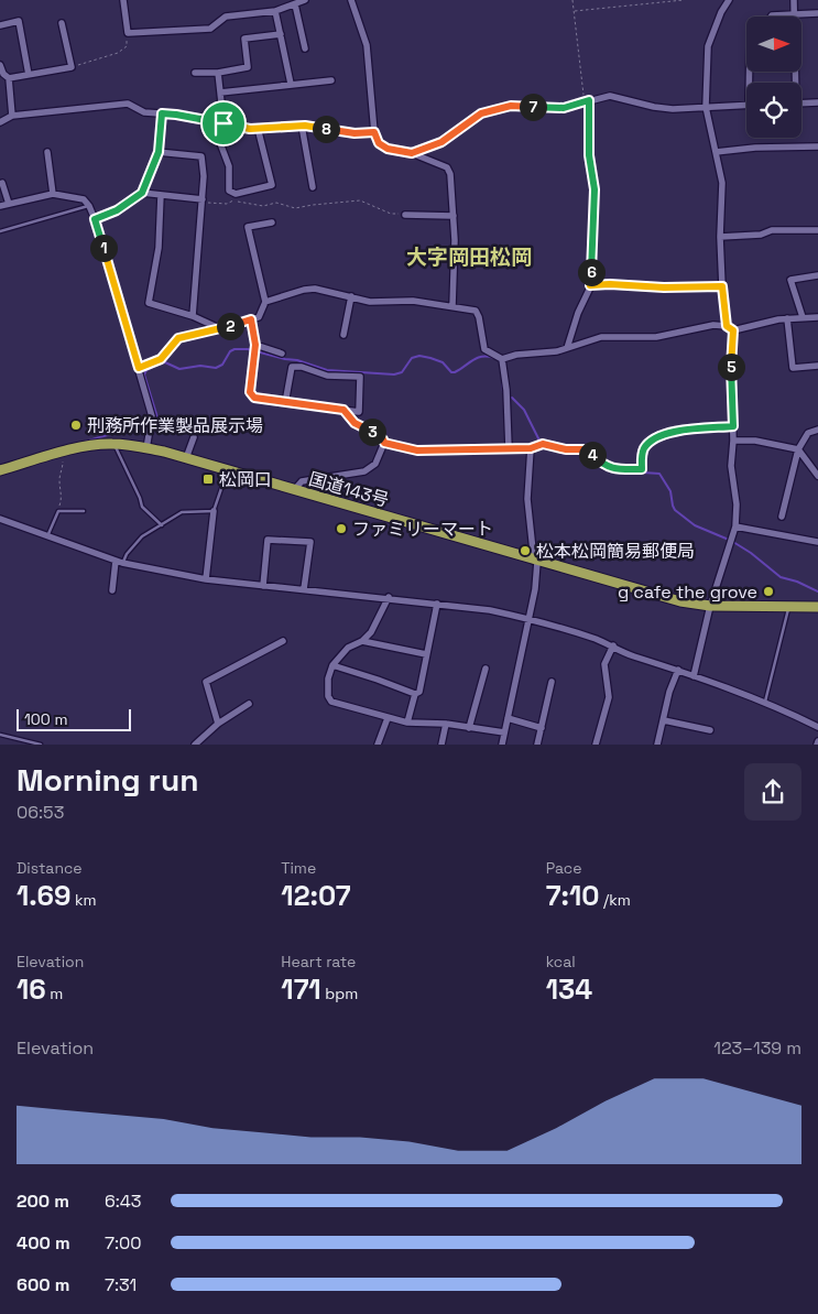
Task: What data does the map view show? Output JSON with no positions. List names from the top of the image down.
{
  "streets": {
    "highway": ["国道143号"]
  },
  "districts": ["大字岡田松岡"],
  "places": {
    "other": [
      "刑務所作業製品展示場",
      "ファミリーマート",
      "松本松岡簡易郵便局",
      "g cafe the grove"
    ],
    "transit": ["松岡口"]
  },
  "scale_bar": "100 m",
  "north": "right",
  "page": {
    "pins": [
      "7",
      "8",
      "1",
      "6",
      "2",
      "5",
      "3",
      "4"
    ],
    "scale": "100 m",
    "heading": ["Morning run", "06:53"],
    "stats": [
      ["Distance", "1.69 km"],
      ["Time", "12:07"],
      ["Pace", "7:10 /km"],
      ["Elevation", "16 m"],
      ["Heart rate", "171 bpm"],
      ["kcal", "134"]
    ],
    "chart": ["Elevation", "123–139 m"],
    "list": [
      {
        "name": "200 m",
        "note": "6:43"
      },
      {
        "name": "400 m",
        "note": "7:00"
      },
      {
        "name": "600 m",
        "note": "7:31"
      }
    ]
  }
}
